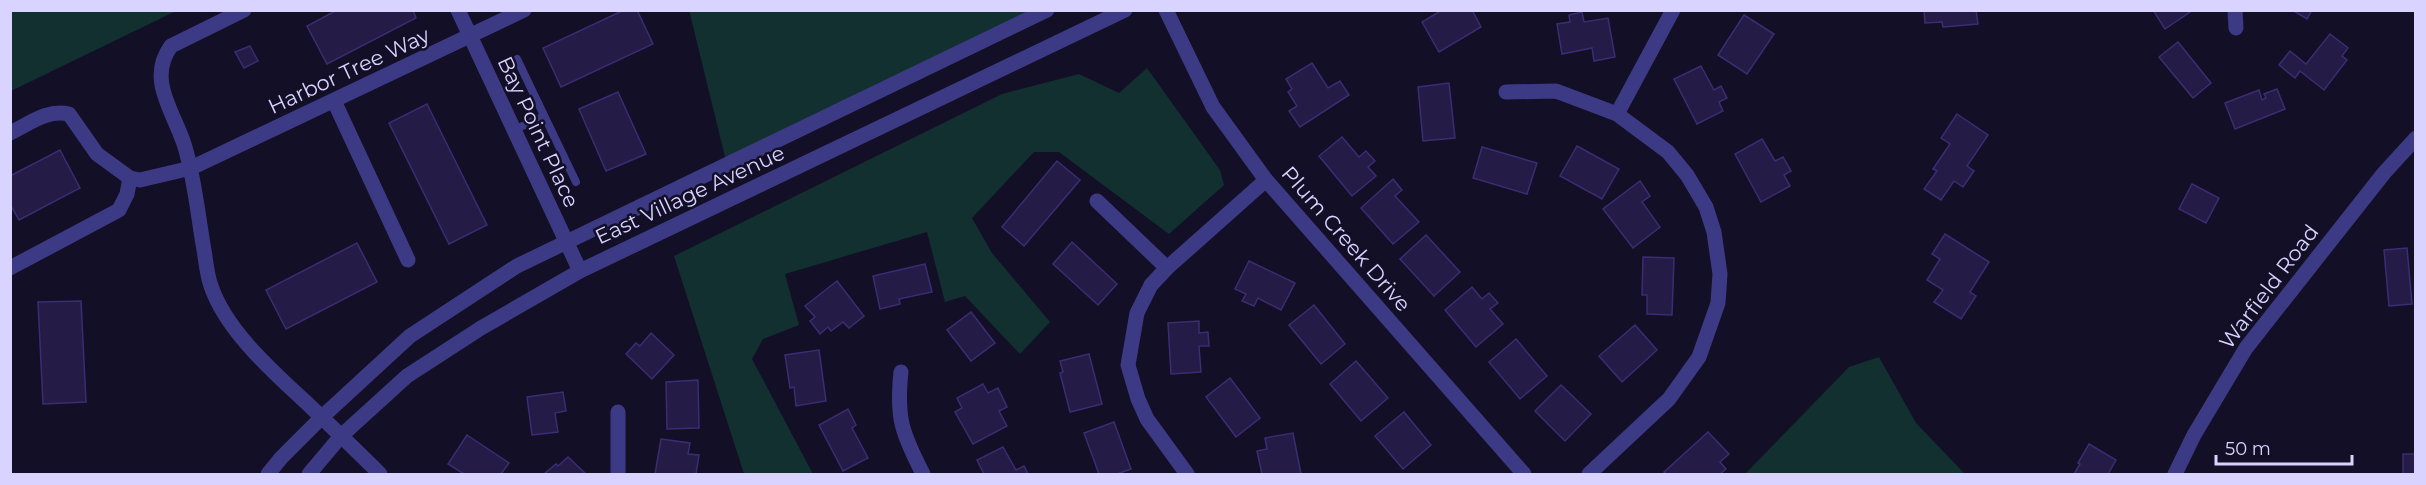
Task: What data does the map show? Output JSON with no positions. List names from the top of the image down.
{
  "streets": {
    "street": [
      "Harbor Tree Way",
      "Bay Point Place",
      "East Village Avenue",
      "Plum Creek Drive",
      "Warfield Road"
    ]
  },
  "crossings": [
    ["Harbor Tree Way", "Bay Point Place"],
    ["Bay Point Place", "East Village Avenue"]
  ],
  "scale_bar": "50 m"
}
